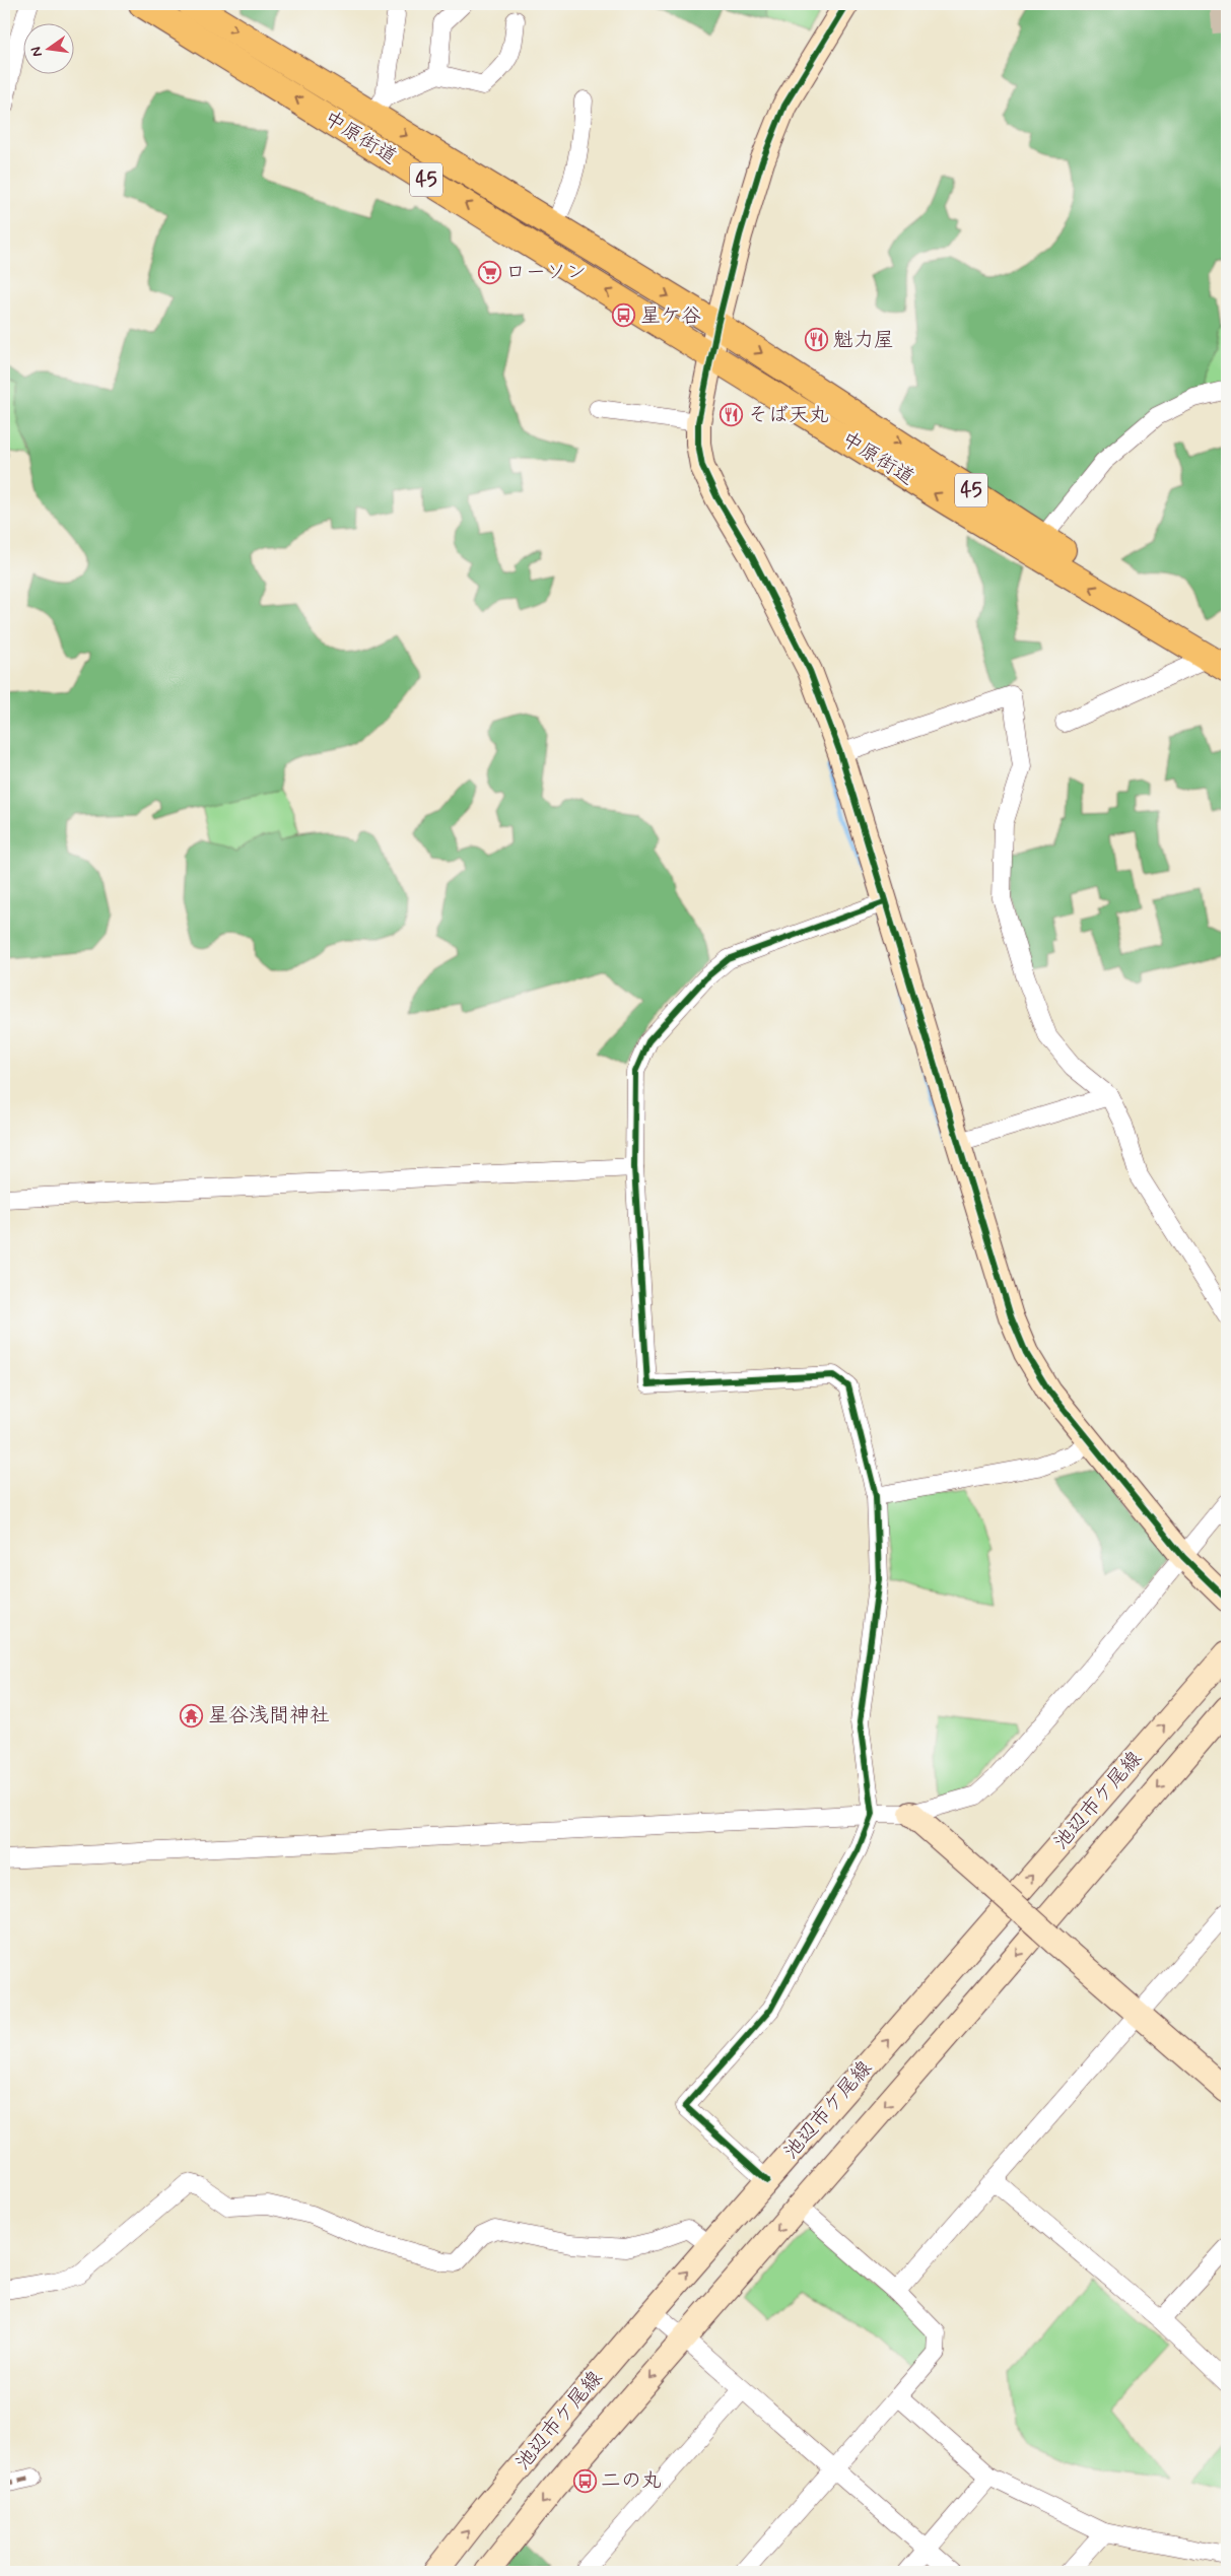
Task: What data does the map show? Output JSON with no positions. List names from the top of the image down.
{
  "streets": {
    "main road": ["中原街道", "45"],
    "street": ["池辺市ケ尾線"]
  },
  "places": {
    "supermarket": ["ローソン"],
    "bus stop": ["星ケ谷", "二の丸"],
    "restaurant": ["魁力屋", "そば天丸"],
    "temple": ["星谷浅間神社"]
  },
  "north": "left"
}
